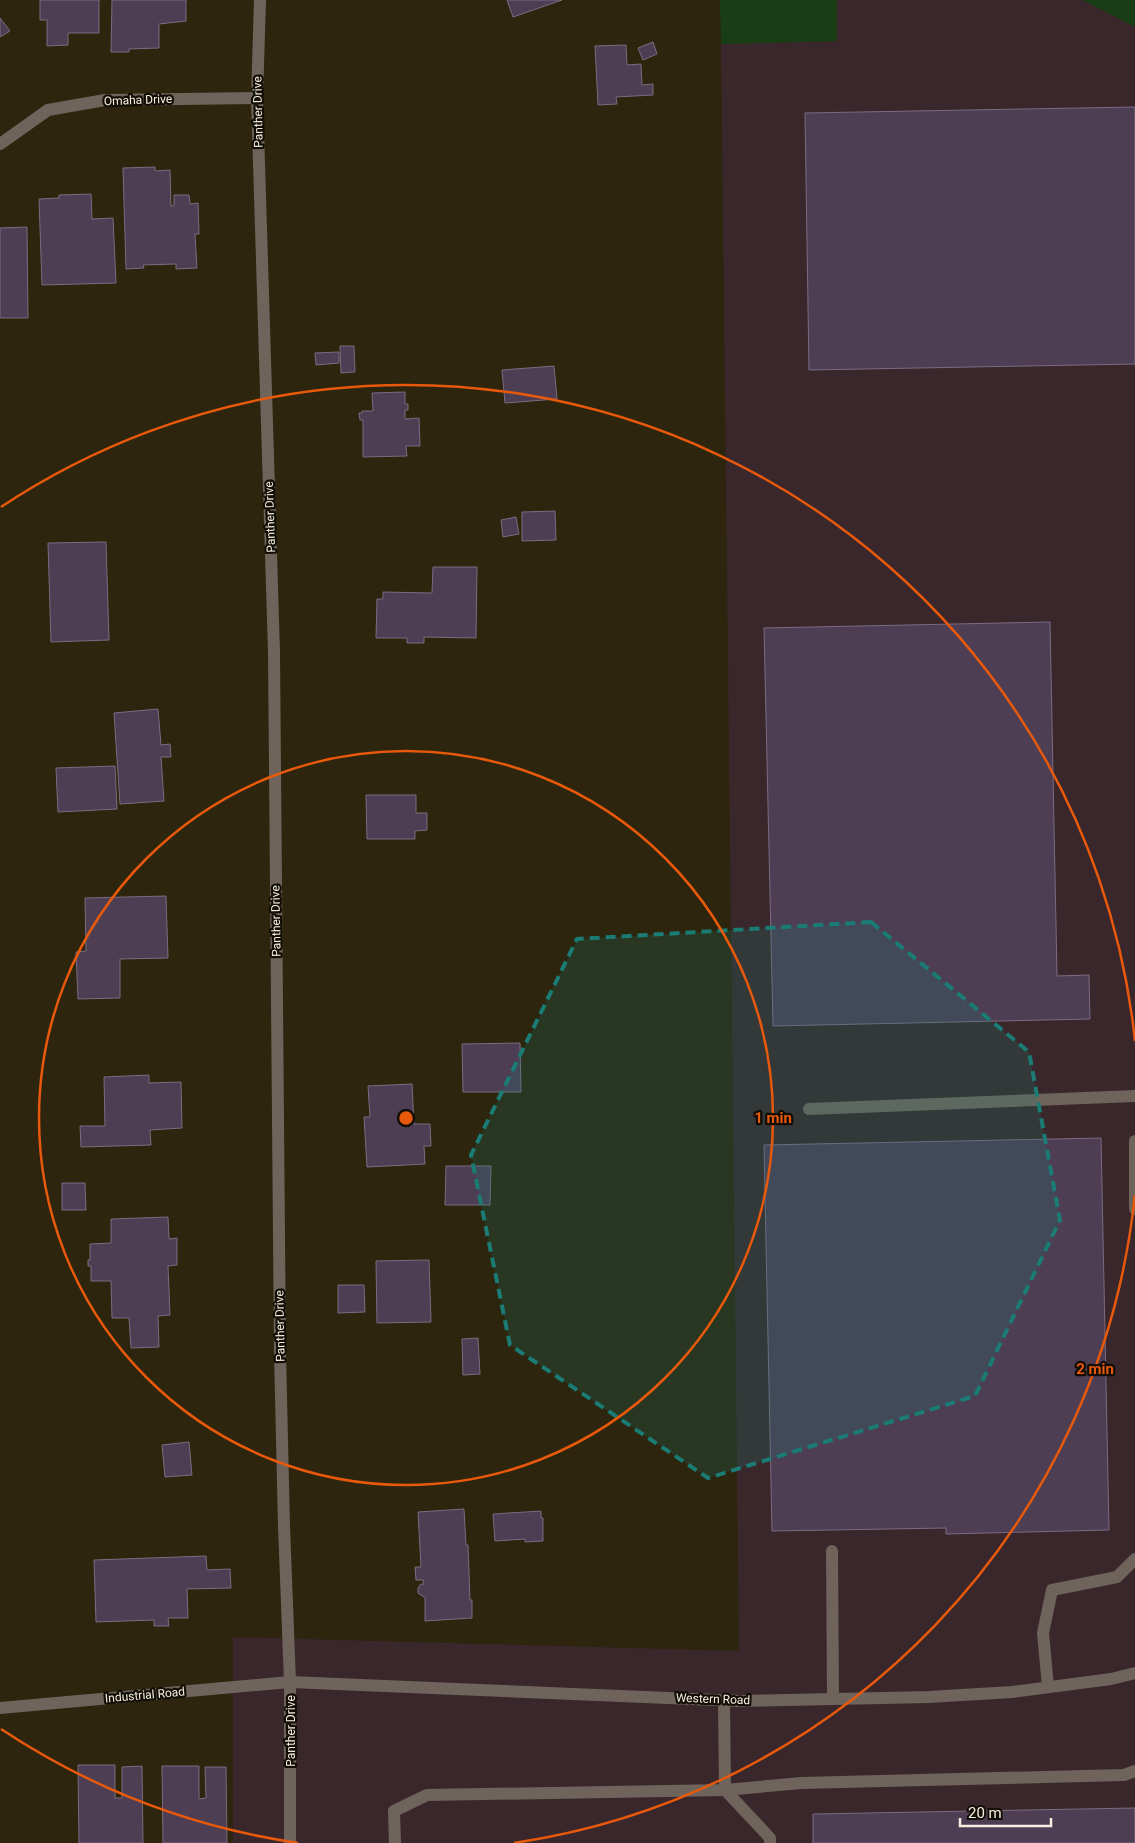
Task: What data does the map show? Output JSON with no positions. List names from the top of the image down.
{
  "streets": {
    "street": [
      "Omaha Drive",
      "Panther Drive",
      "Industrial Road",
      "Western Road"
    ]
  },
  "crossings": [
    ["Omaha Drive", "Panther Drive"],
    ["Panther Drive", "Industrial Road"],
    ["Panther Drive", "Western Road"],
    ["Industrial Road", "Western Road"]
  ],
  "scale_bar": "20 m",
  "rings": ["1 min", "2 min"]
}
